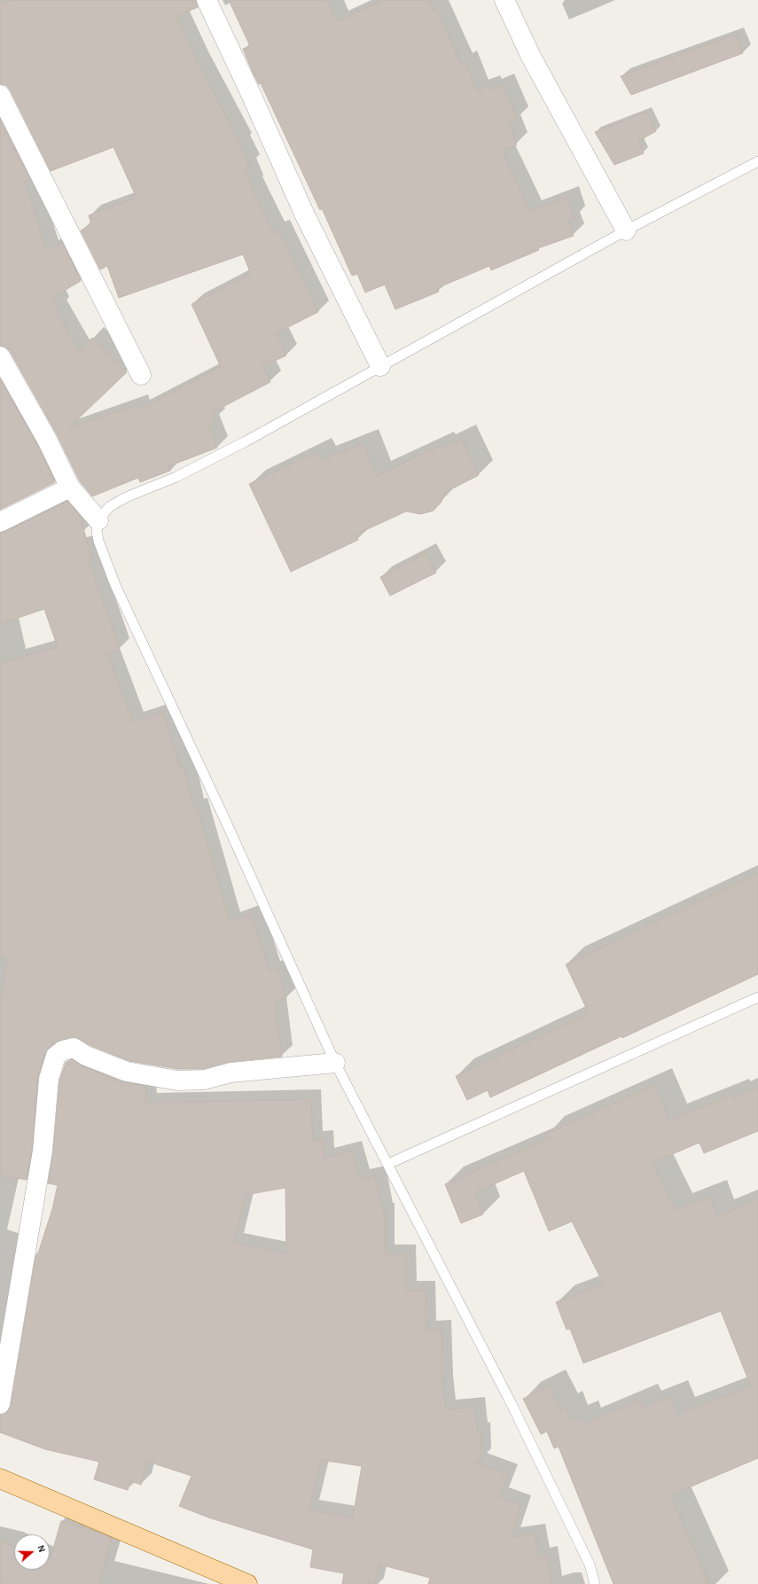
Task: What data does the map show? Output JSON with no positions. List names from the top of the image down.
{
  "north": "right"
}
